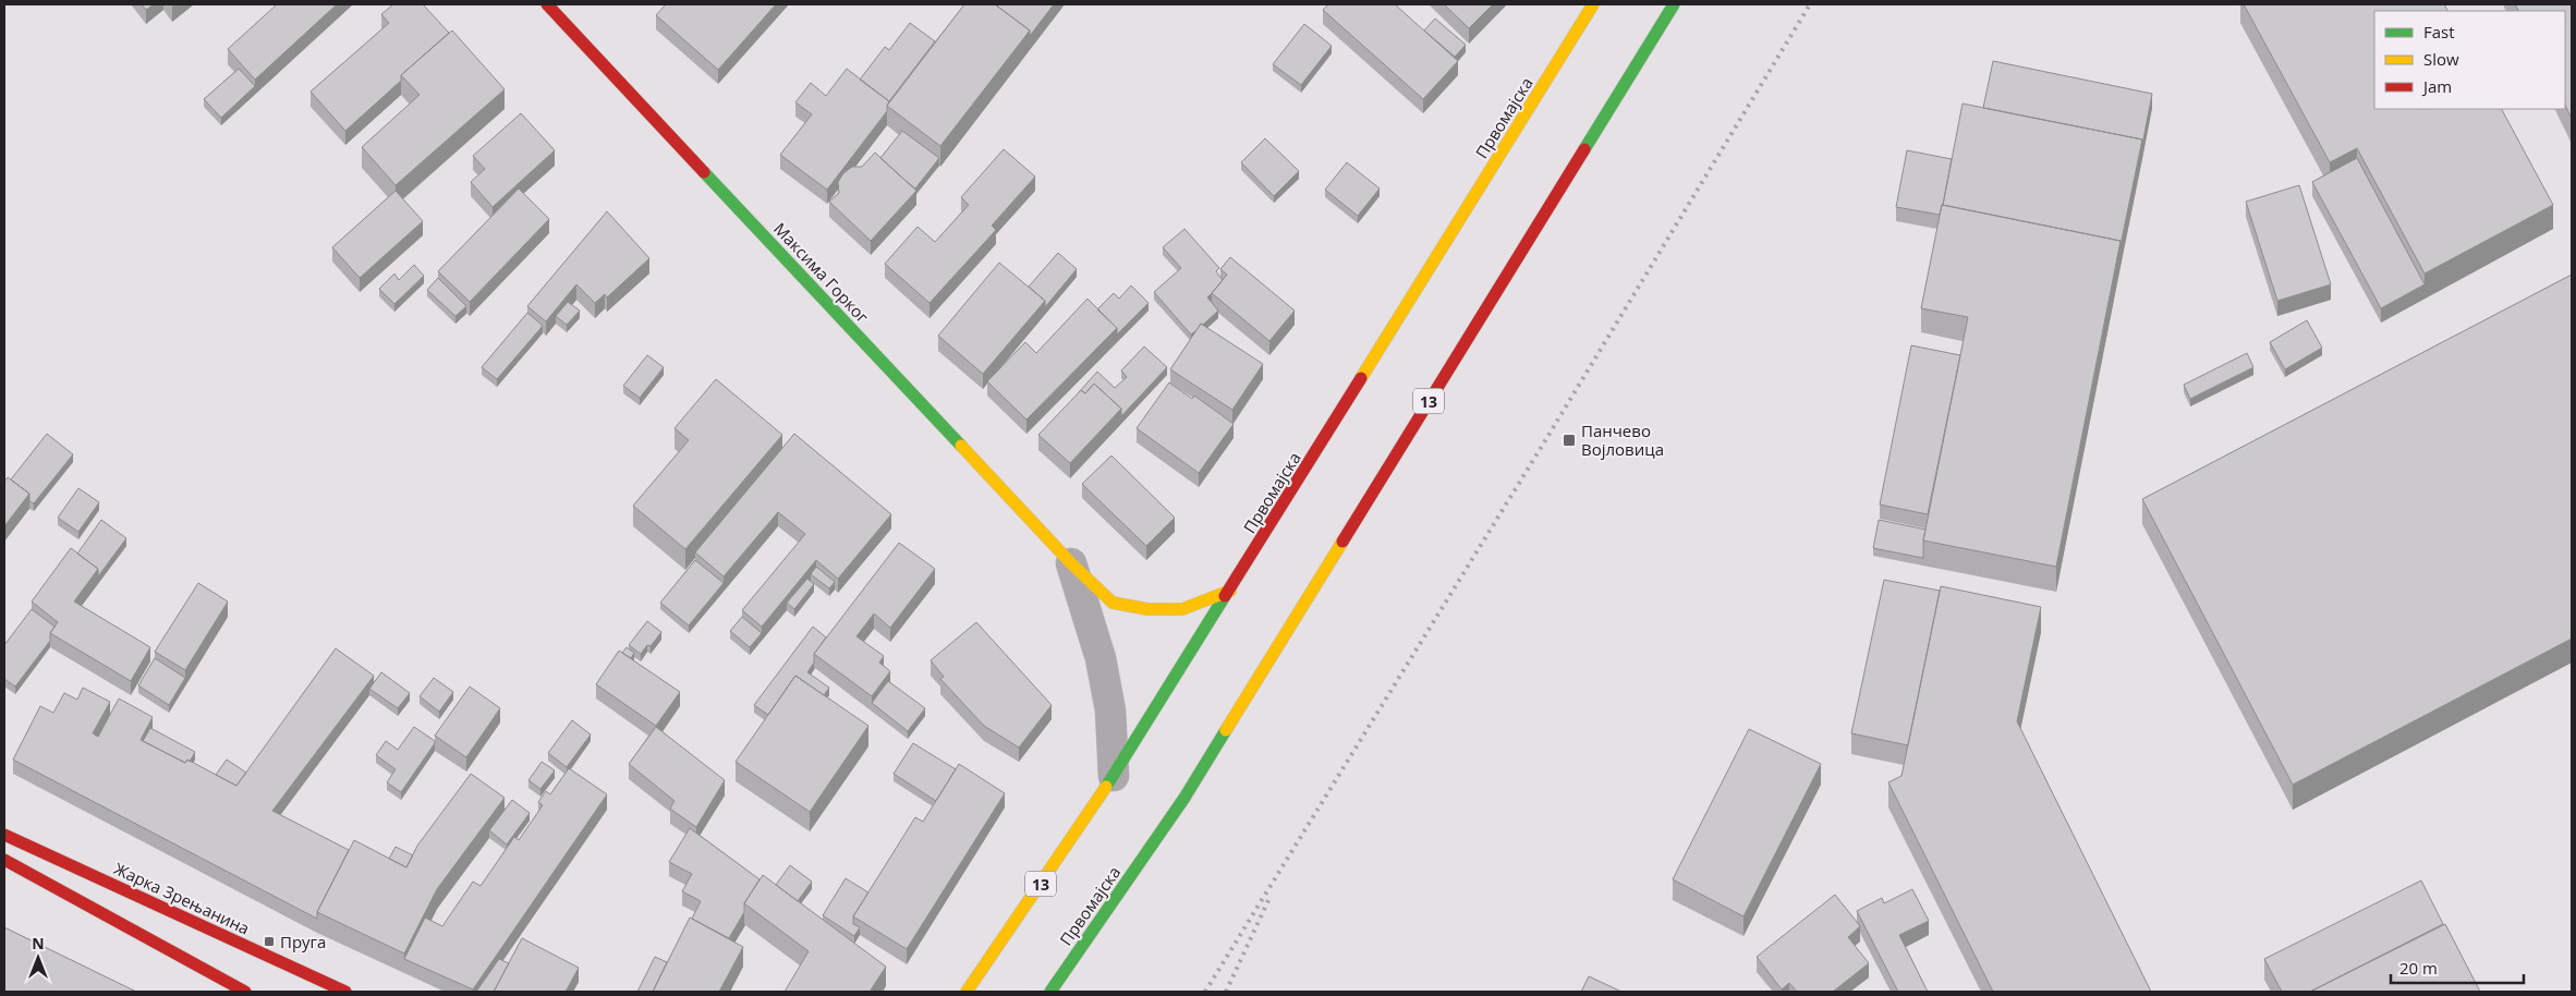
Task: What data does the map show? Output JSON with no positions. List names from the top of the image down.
{
  "streets": {
    "main road": [
      "Првомајска",
      "Максима Горког",
      "13",
      "Жарка Зрењанина"
    ]
  },
  "crossings": [
    ["Првомајска", "Максима Горког"]
  ],
  "places": {
    "transit": ["Панчево Војловица", "Пруга"]
  },
  "legend": ["Fast", "Slow", "Jam"],
  "scale_bar": "20 m",
  "north": "top"
}
